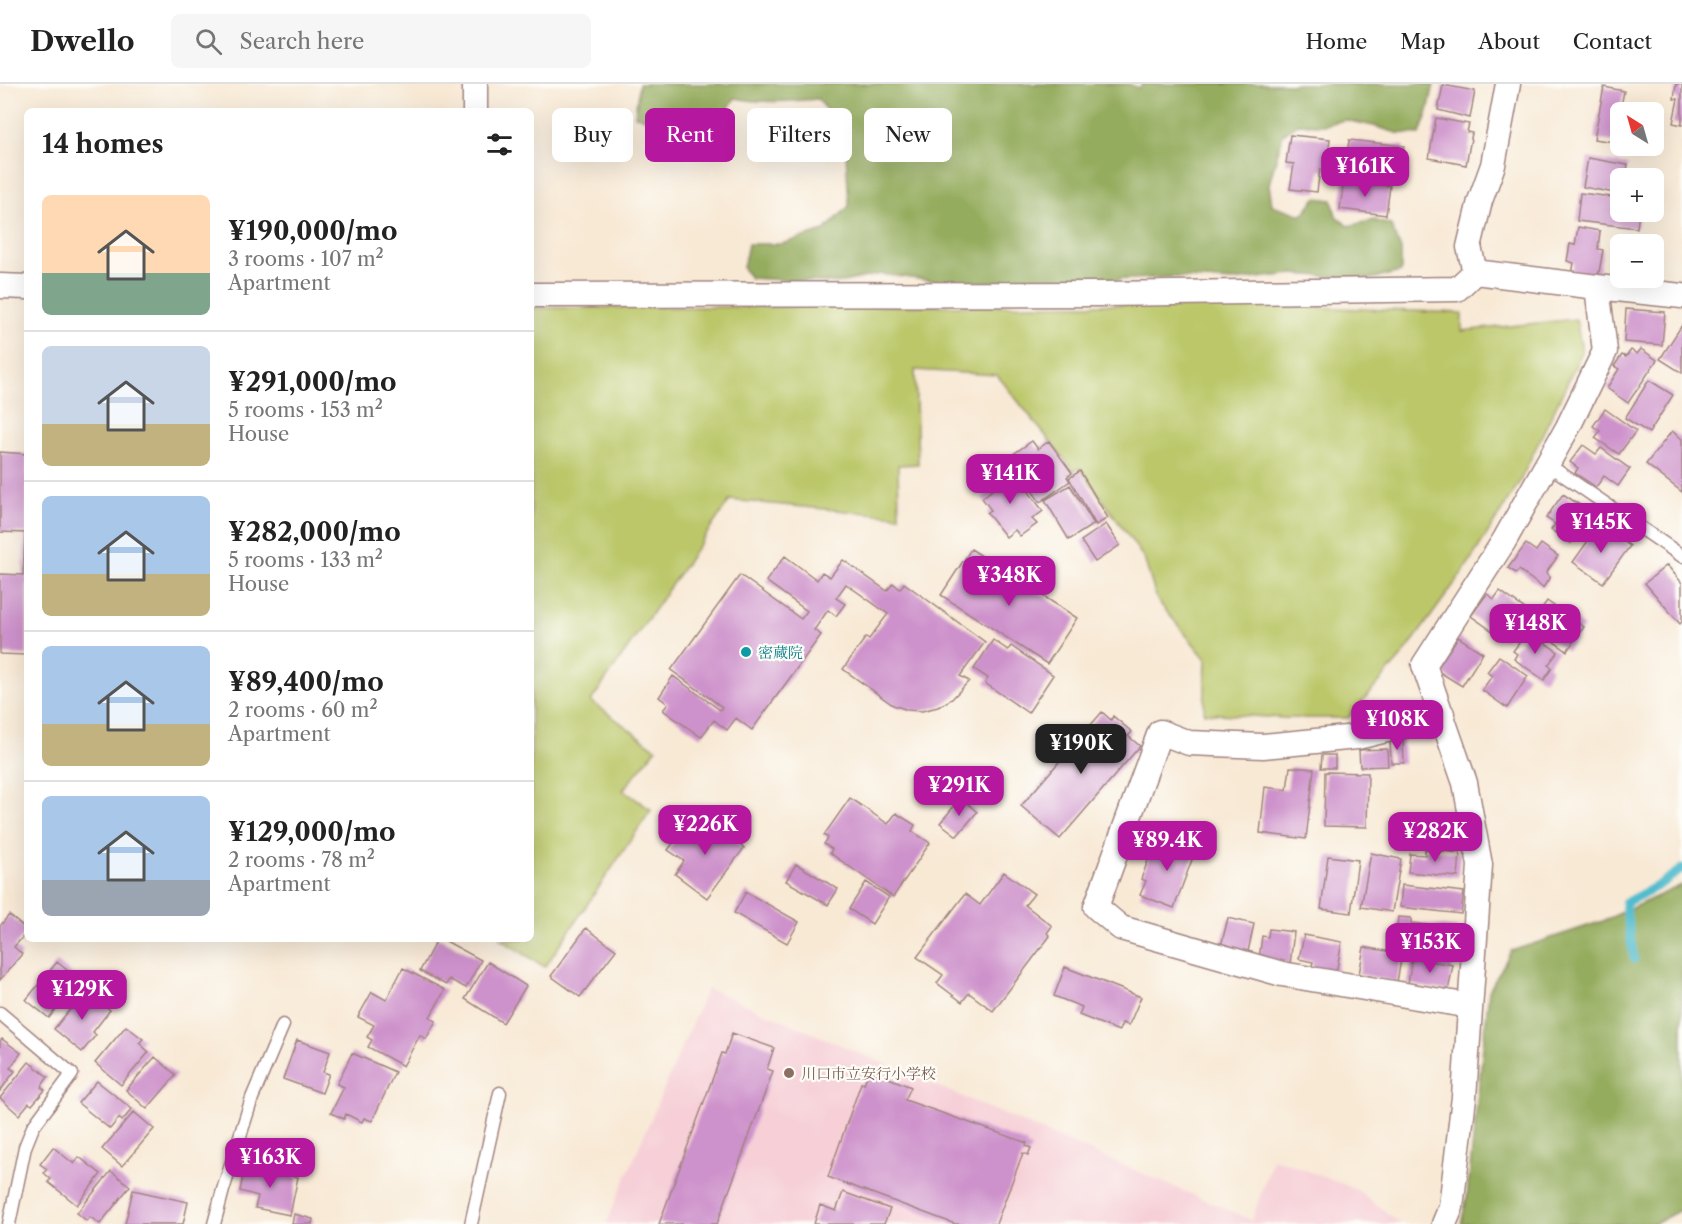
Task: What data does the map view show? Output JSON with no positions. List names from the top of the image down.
{
  "places": ["密蔵院", "川口市立安行小学校"],
  "north": "top left",
  "page": {
    "header": "Dwello",
    "search": "Search here",
    "nav": [
      "Home",
      "Map",
      "About",
      "Contact"
    ],
    "map_buttons": ["+", "−"],
    "chip": [
      "Buy",
      "Rent",
      "Filters",
      "New"
    ],
    "heading": "14 homes",
    "price": [
      "¥161K",
      "¥141K",
      "¥145K",
      "¥348K",
      "¥148K",
      "¥108K",
      "¥190K",
      "¥291K",
      "¥226K",
      "¥282K",
      "¥89.4K",
      "¥153K",
      "¥129K",
      "¥163K"
    ],
    "list": [
      {
        "name": "¥190,000/mo",
        "note": "3 rooms · 107 m² · Apartment"
      },
      {
        "name": "¥291,000/mo",
        "note": "5 rooms · 153 m² · House"
      },
      {
        "name": "¥282,000/mo",
        "note": "5 rooms · 133 m² · House"
      },
      {
        "name": "¥89,400/mo",
        "note": "2 rooms · 60 m² · Apartment"
      },
      {
        "name": "¥129,000/mo",
        "note": "2 rooms · 78 m² · Apartment"
      }
    ]
  }
}
